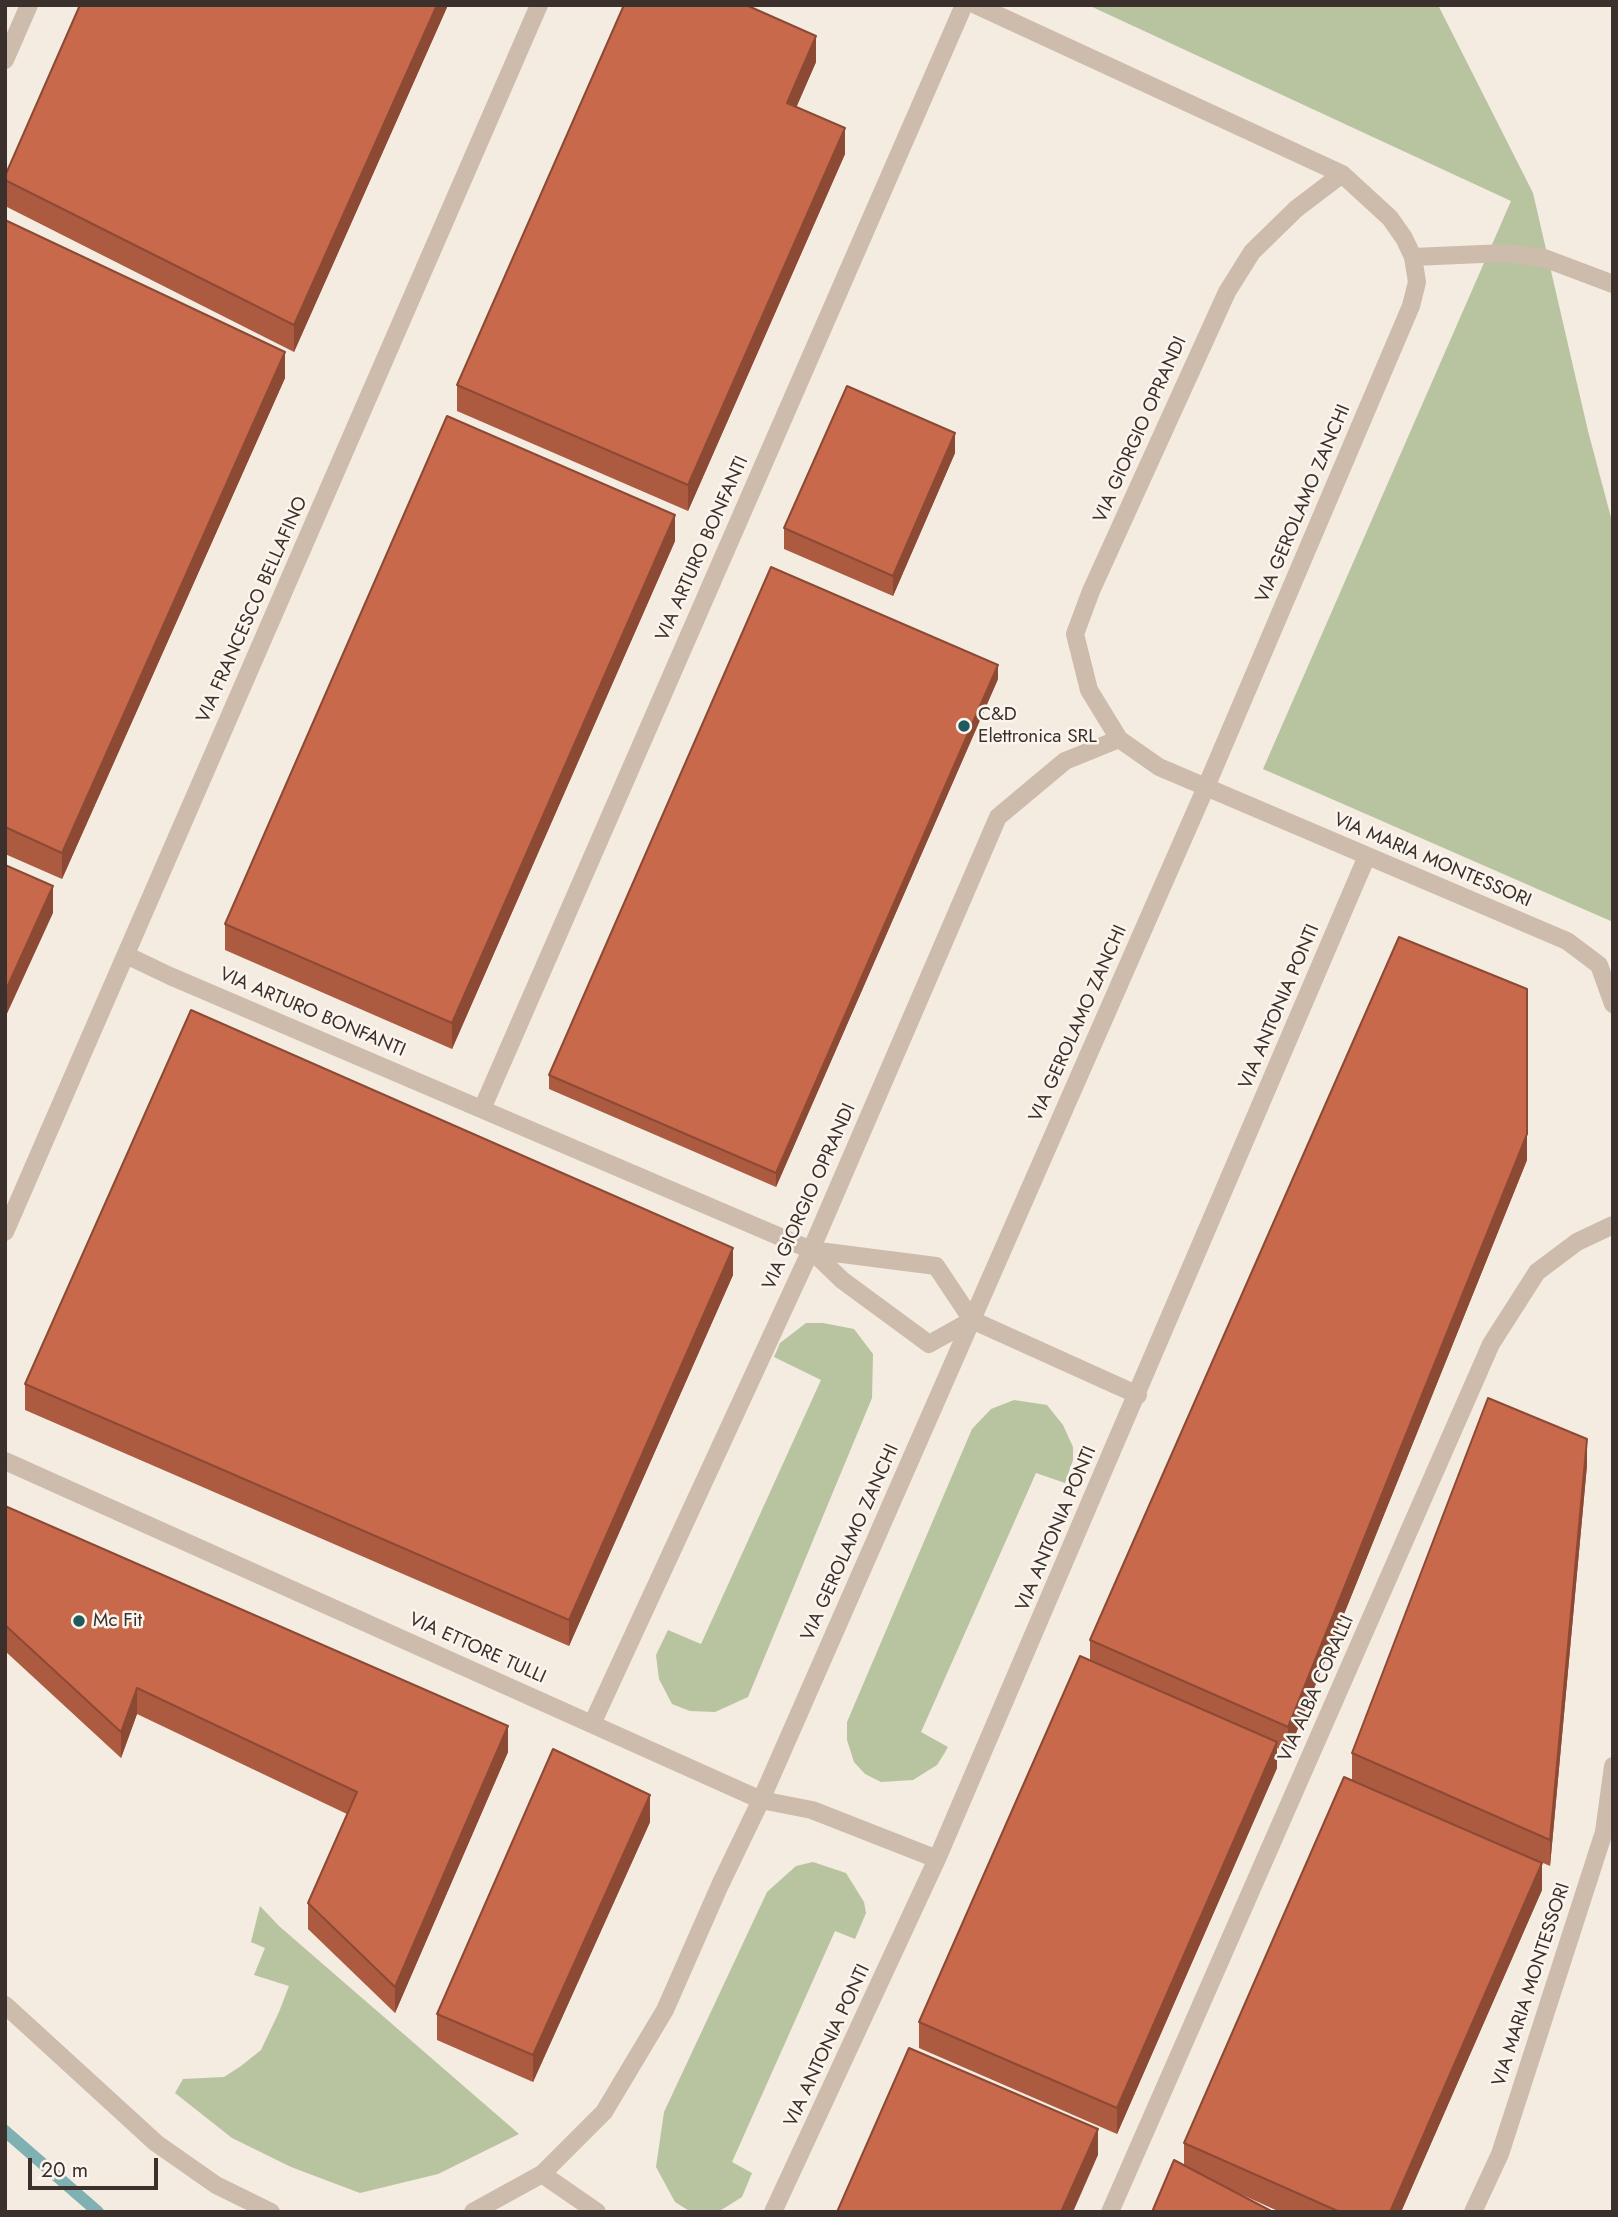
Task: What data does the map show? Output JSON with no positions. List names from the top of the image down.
{
  "streets": {
    "street": [
      "VIA GIORGIO OPRANDI",
      "VIA GEROLAMO ZANCHI",
      "VIA ARTURO BONFANTI",
      "VIA FRANCESCO BELLAFINO",
      "VIA MARIA MONTESSORI",
      "VIA ANTONIA PONTI",
      "VIA ETTORE TULLI",
      "VIA ALBA CORALLI"
    ]
  },
  "crossings": [
    ["VIA GIORGIO OPRANDI", "VIA GEROLAMO ZANCHI"],
    ["VIA GIORGIO OPRANDI", "VIA ARTURO BONFANTI"],
    ["VIA GIORGIO OPRANDI", "VIA MARIA MONTESSORI"],
    ["VIA GIORGIO OPRANDI", "VIA ETTORE TULLI"],
    ["VIA GEROLAMO ZANCHI", "VIA ARTURO BONFANTI"],
    ["VIA GEROLAMO ZANCHI", "VIA MARIA MONTESSORI"],
    ["VIA GEROLAMO ZANCHI", "VIA ETTORE TULLI"],
    ["VIA ARTURO BONFANTI", "VIA FRANCESCO BELLAFINO"],
    ["VIA MARIA MONTESSORI", "VIA ANTONIA PONTI"],
    ["VIA ANTONIA PONTI", "VIA ETTORE TULLI"]
  ],
  "places": ["C&D Elettronica SRL", "Mc Fit"],
  "scale_bar": "20 m"
}
